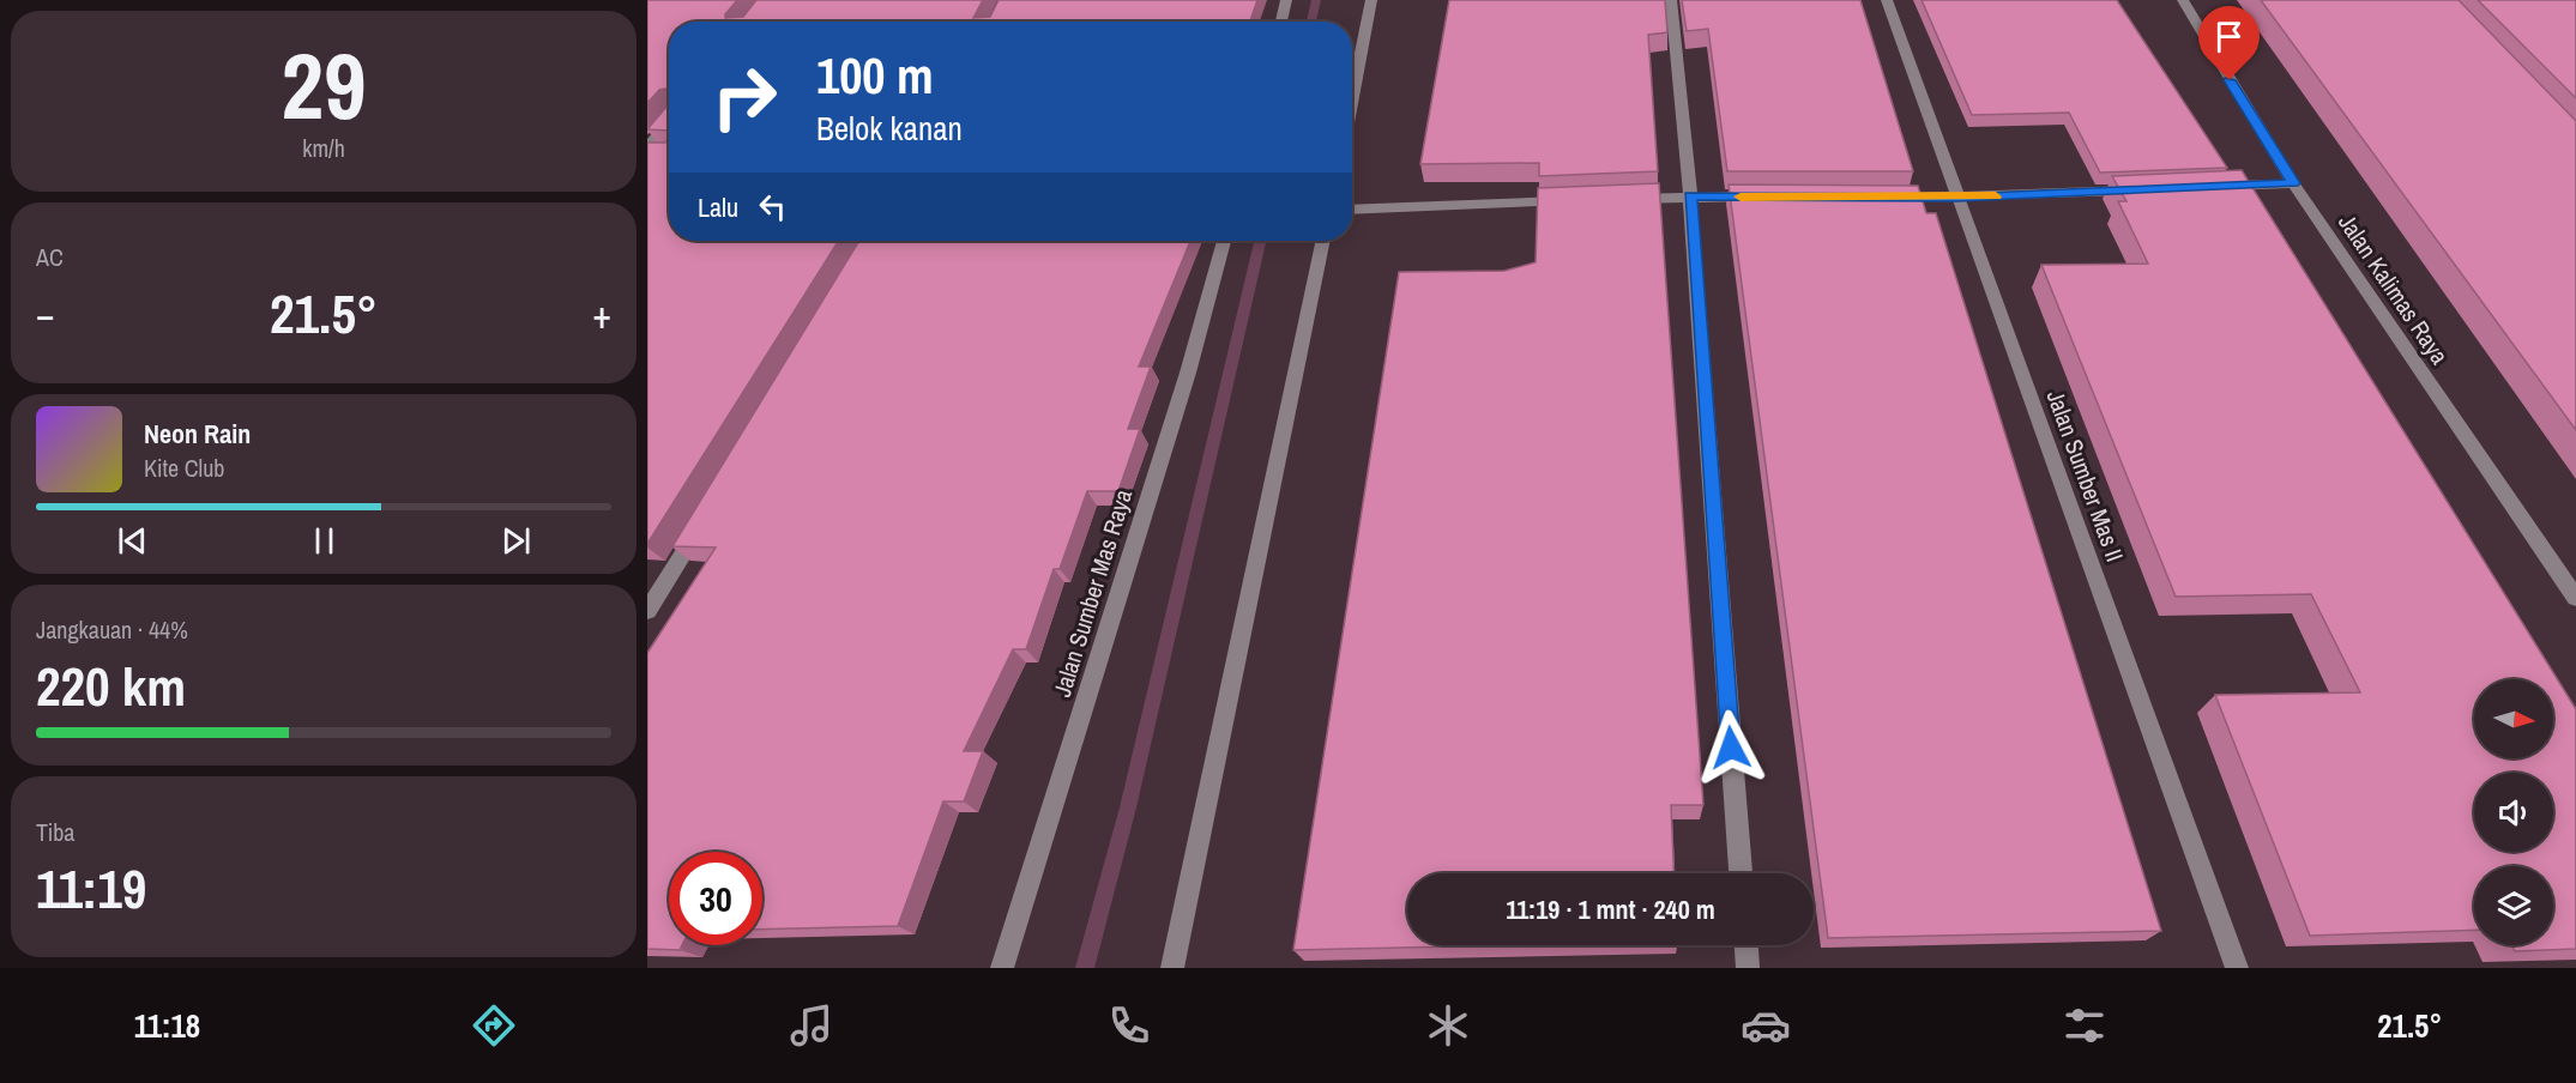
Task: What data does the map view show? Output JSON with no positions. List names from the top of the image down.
{
  "streets": {
    "street": ["Jalan Kalimas Raya", "Jalan Sumber Mas II", "Jalan Sumber Mas Raya"]
  },
  "north": "right",
  "page": {
    "tile": [
      ["29", "km/h"],
      "AC",
      ["Jangkauan · 44%", "220 km"],
      ["Tiba", "11:19"]
    ],
    "turn": ["100 m", "Belok kanan"],
    "then": "Lalu",
    "heat": ["−", "21.5°", "+"],
    "song": ["Neon Rain", "Kite Club"],
    "limit": "30",
    "trip": "11:19 · 1 mnt · 240 m",
    "tabs": ["11:18", "21.5°"]
  }
}
